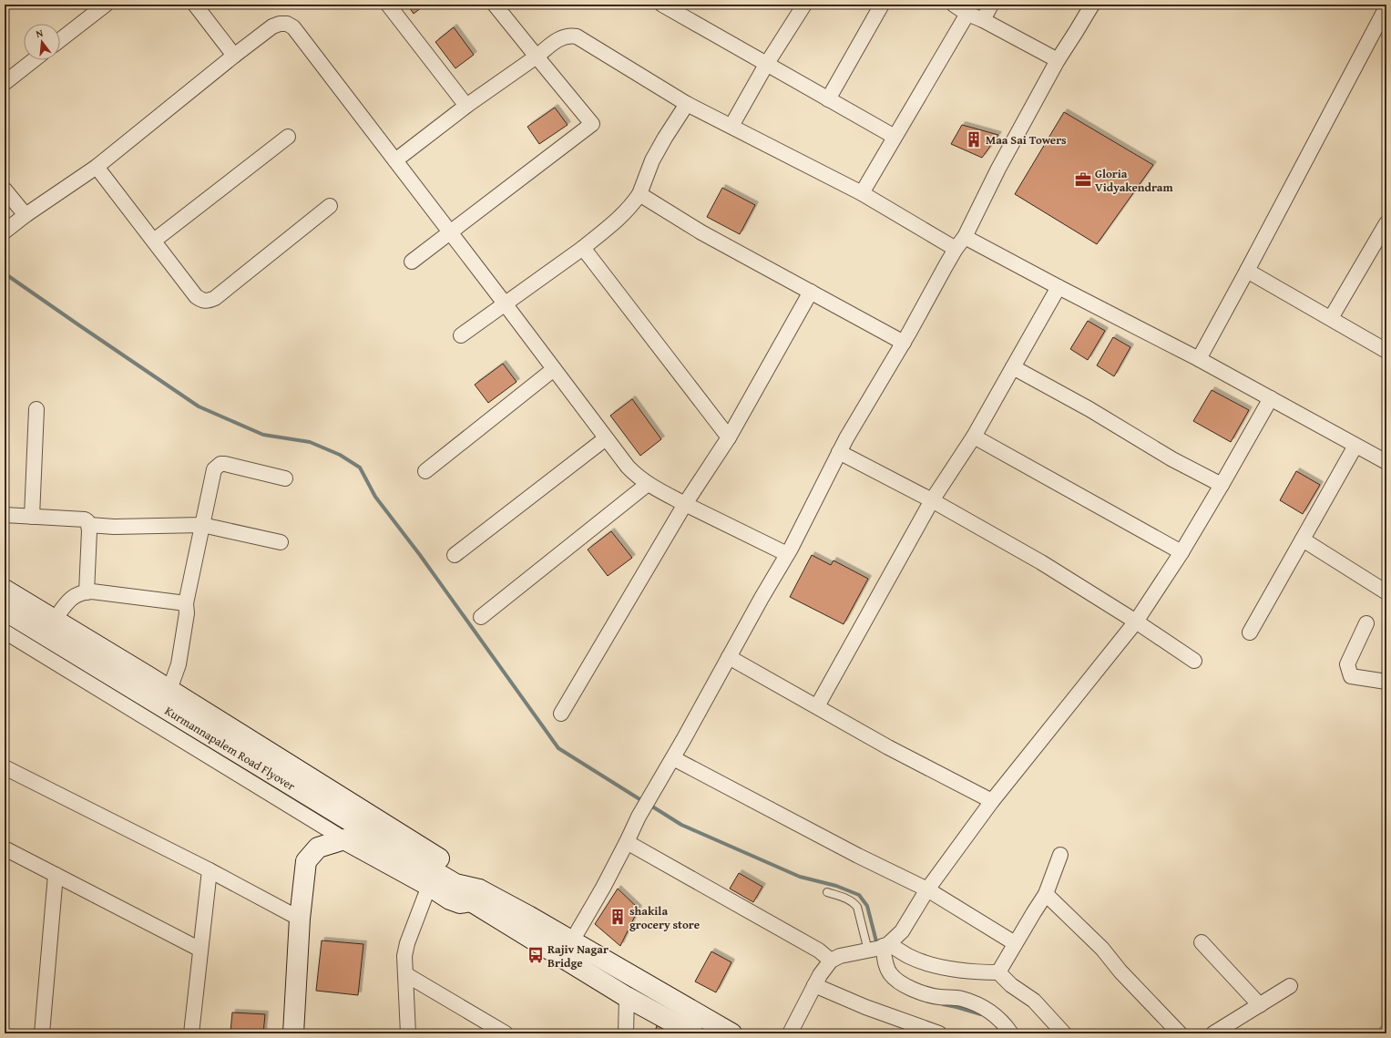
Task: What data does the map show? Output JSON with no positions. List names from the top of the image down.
{
  "streets": {
    "main road": ["Kurmannapalem Road Flyover"]
  },
  "places": {
    "building": ["Maa Sai Towers", "shakila grocery store"],
    "office": ["Gloria Vidyakendram"],
    "bus stop": ["Rajiv Nagar Bridge"]
  },
  "north": "top"
}
